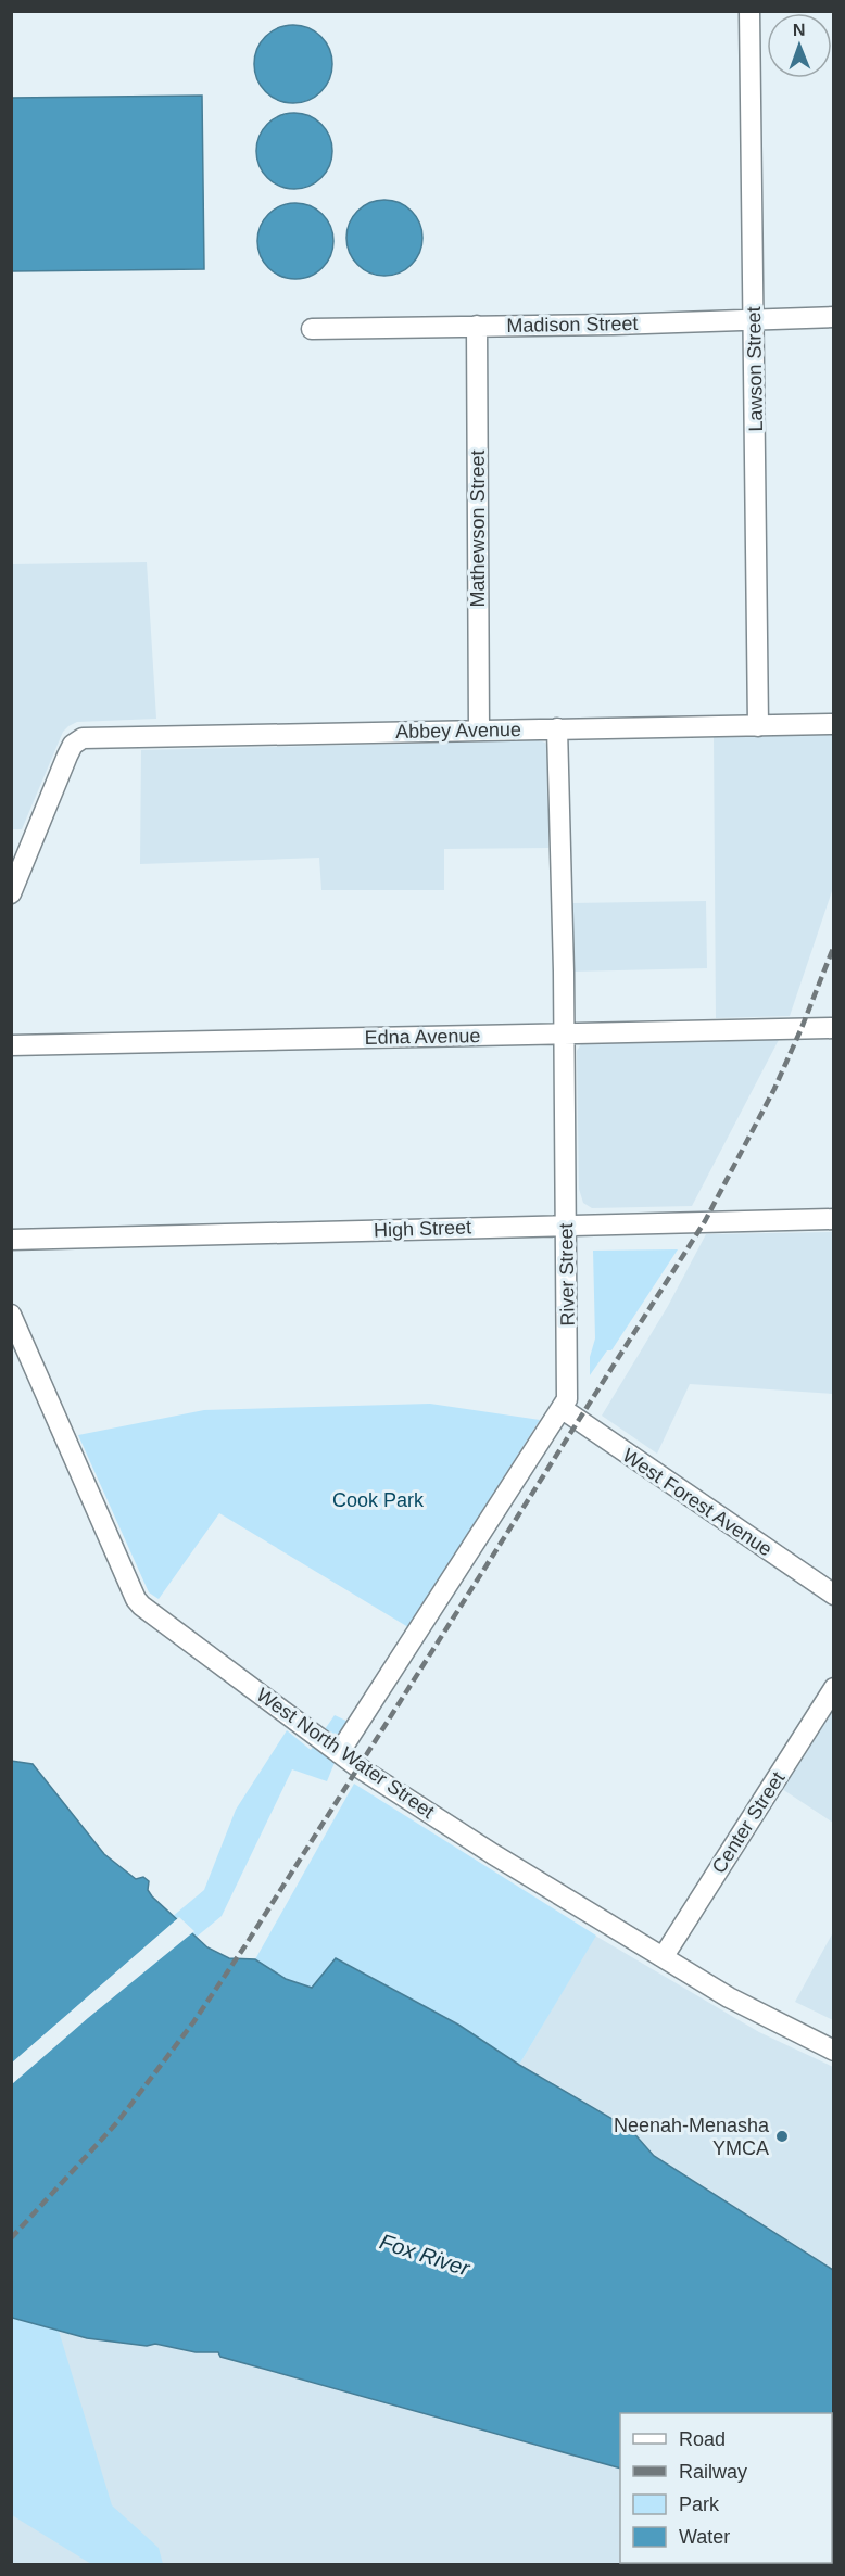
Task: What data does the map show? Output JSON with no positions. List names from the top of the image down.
{
  "streets": {
    "street": [
      "Madison Street",
      "Lawson Street",
      "Mathewson Street",
      "Abbey Avenue",
      "Edna Avenue",
      "High Street",
      "River Street",
      "West Forest Avenue",
      "West North Water Street",
      "Center Street"
    ]
  },
  "crossings": [
    ["Madison Street", "Lawson Street"],
    ["Madison Street", "Mathewson Street"],
    ["Lawson Street", "Abbey Avenue"],
    ["Mathewson Street", "Abbey Avenue"],
    ["Abbey Avenue", "River Street"],
    ["Edna Avenue", "River Street"],
    ["High Street", "River Street"],
    ["River Street", "West Forest Avenue"],
    ["River Street", "West North Water Street"],
    ["West North Water Street", "Center Street"]
  ],
  "water": ["Fox River"],
  "parks": ["Cook Park"],
  "places": ["Neenah-Menasha YMCA"],
  "legend": [
    "Road",
    "Railway",
    "Park",
    "Water"
  ],
  "north": "top"
}
